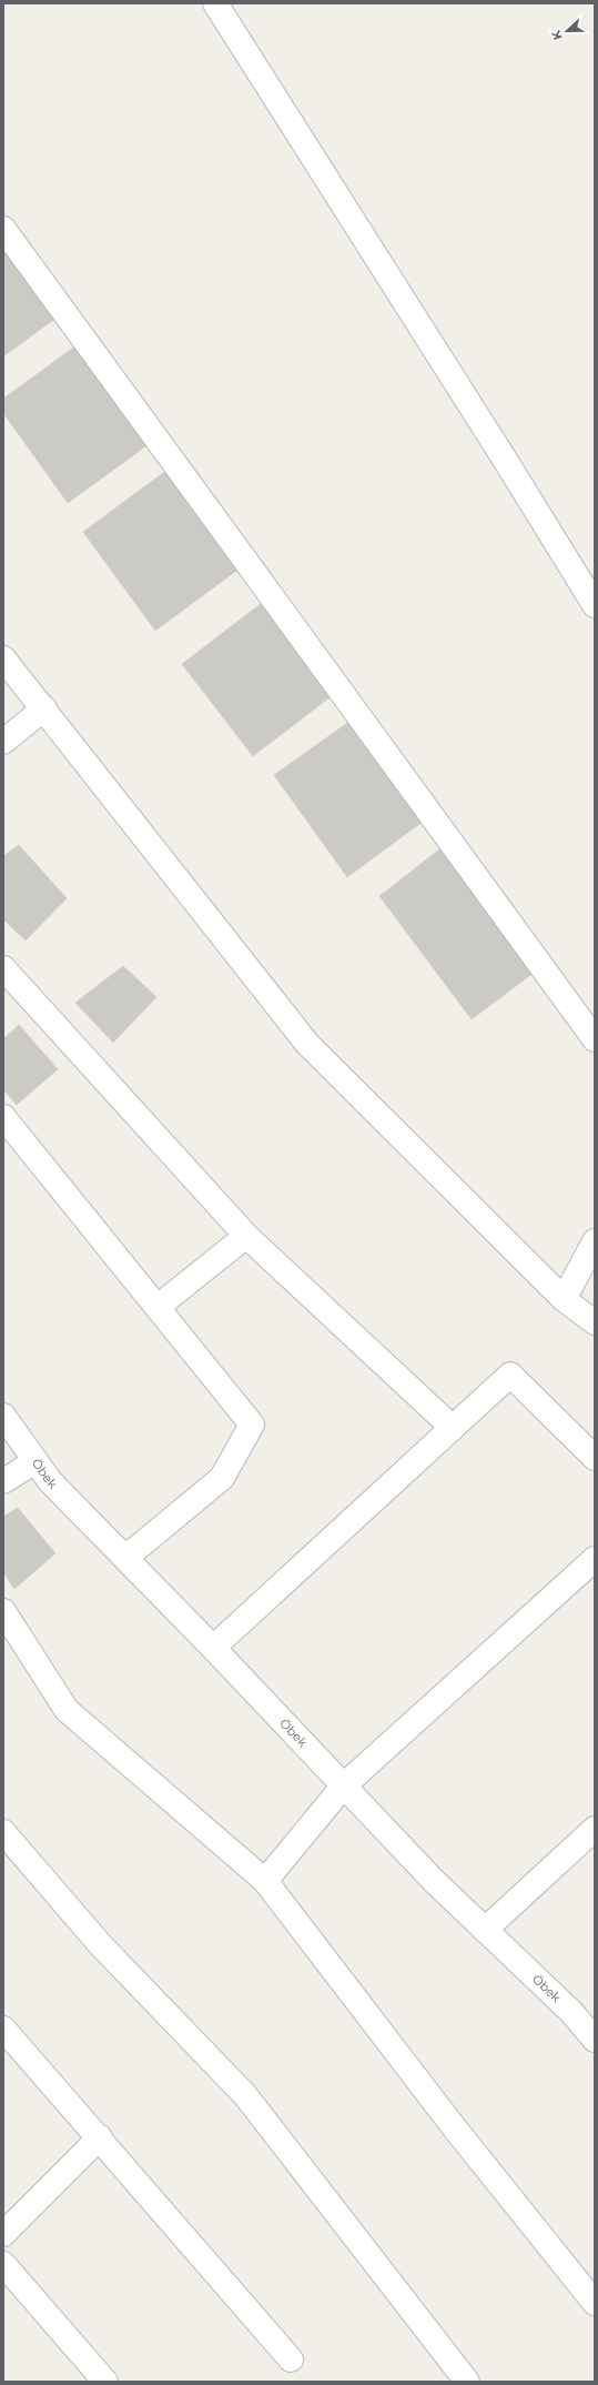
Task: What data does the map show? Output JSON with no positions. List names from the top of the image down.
{
  "streets": {
    "street": ["Öbek"]
  },
  "north": "left"
}
